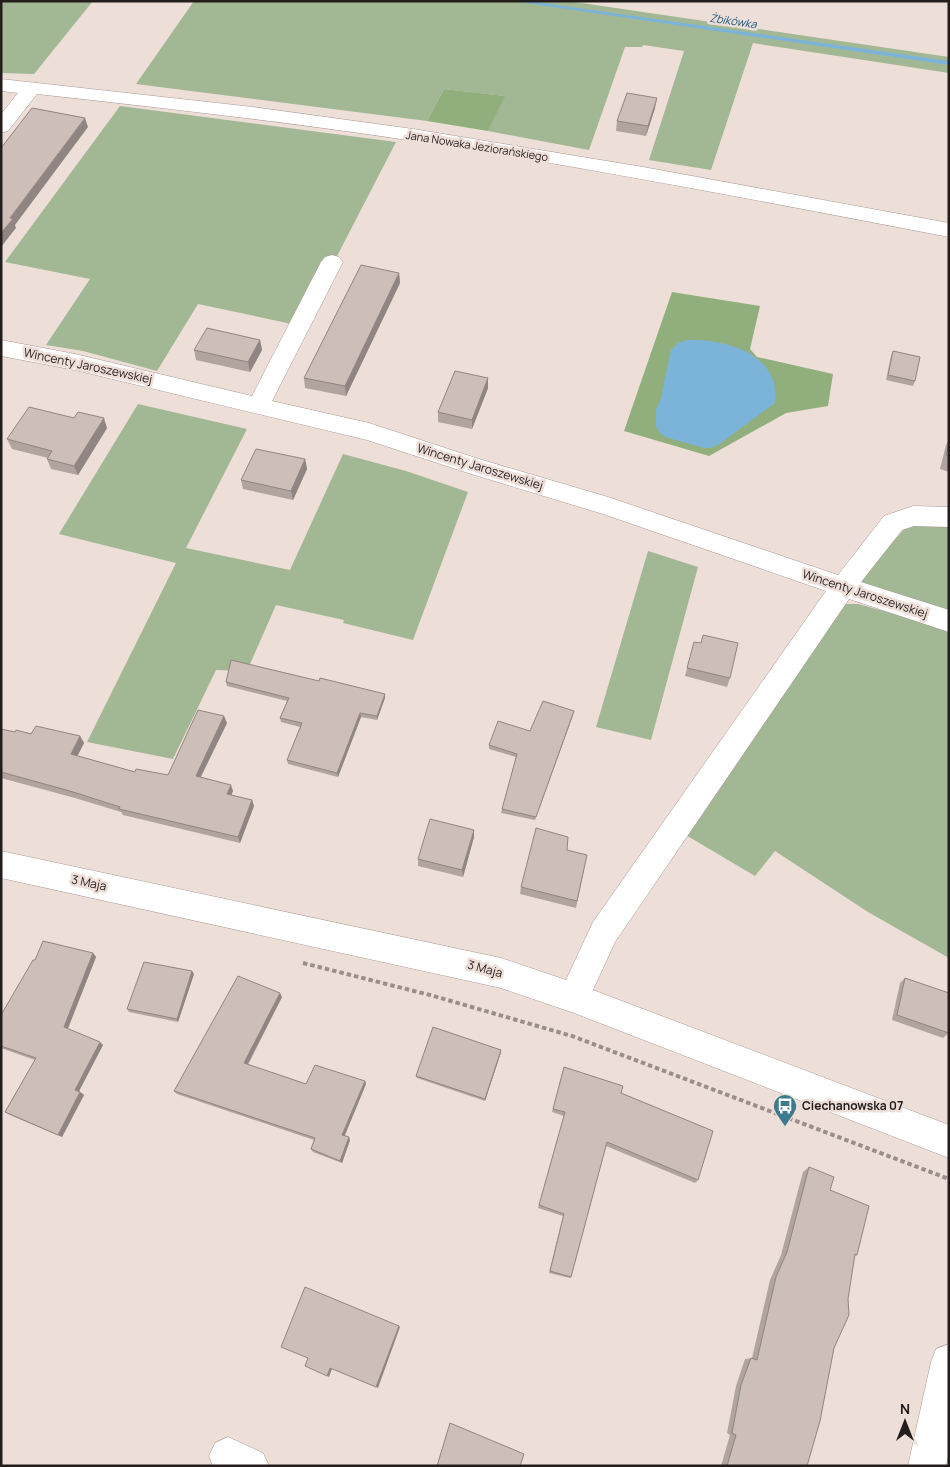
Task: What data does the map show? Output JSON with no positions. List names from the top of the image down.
{
  "streets": {
    "street": ["Jana Nowaka Jeziorańskiego", "Wincenty Jaroszewskiej", "3 Maja"]
  },
  "water": ["Żbikówka"],
  "places": {
    "bus stop": ["Ciechanowska 07"]
  },
  "north": "top"
}
